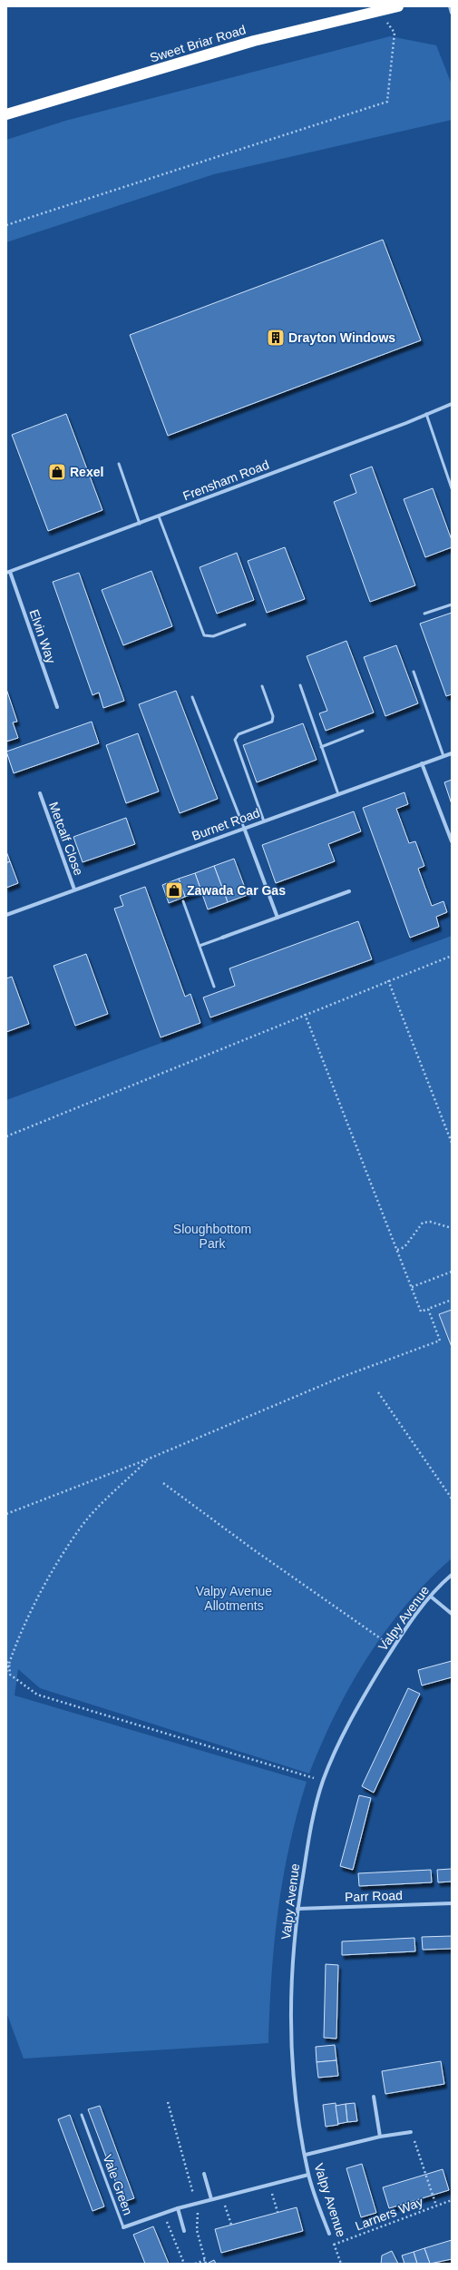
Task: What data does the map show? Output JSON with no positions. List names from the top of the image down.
{
  "streets": {
    "highway": ["Sweet Briar Road"],
    "street": [
      "Frensham Road",
      "Elvin Way",
      "Burnet Road",
      "Metcalf Close",
      "Valpy Avenue",
      "Parr Road",
      "Vale Green"
    ],
    "path": ["Larners Way"]
  },
  "crossings": [
    ["Frensham Road", "Elvin Way"],
    ["Burnet Road", "Metcalf Close"],
    ["Valpy Avenue", "Parr Road"],
    ["Valpy Avenue", "Vale Green"],
    ["Valpy Avenue", "Larners Way"]
  ],
  "parks": ["Sloughbottom Park", "Valpy Avenue Allotments"],
  "places": {
    "building": ["Drayton Windows"],
    "shop": ["Rexel", "Zawada Car Gas"]
  }
}
